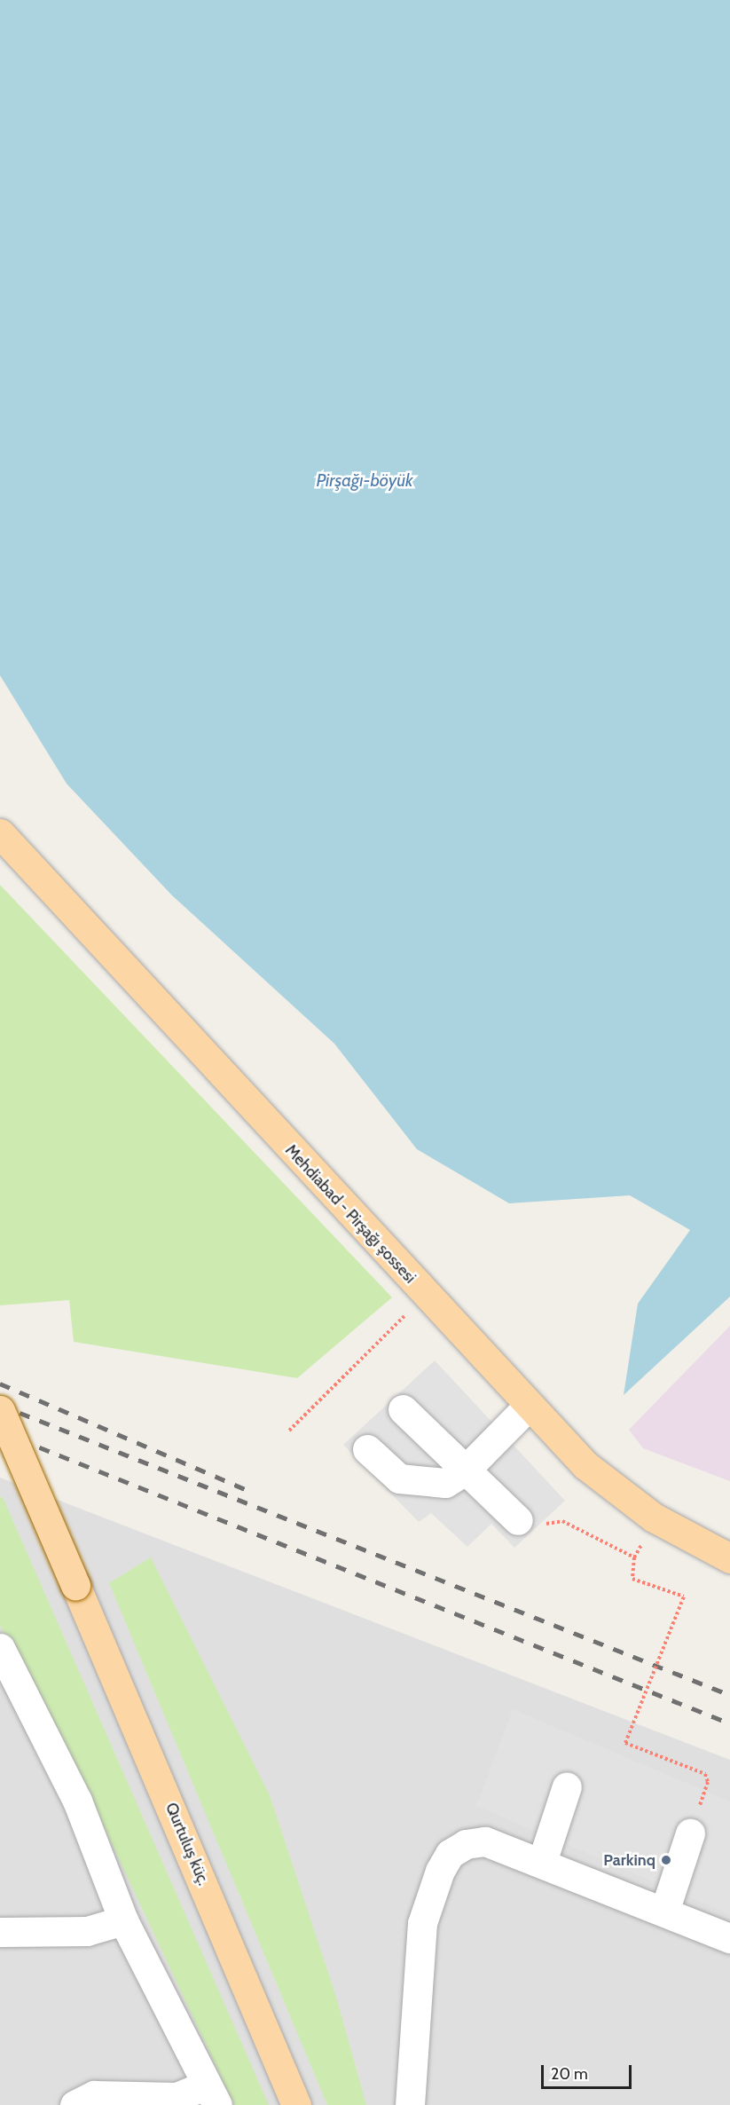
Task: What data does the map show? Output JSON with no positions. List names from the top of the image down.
{
  "streets": {
    "main road": ["Mehdiabad - Pirşağı şossesi", "Qurtuluş küç."]
  },
  "water": ["Pirşağı-böyük"],
  "places": ["Parkinq"],
  "scale_bar": "20 m"
}
